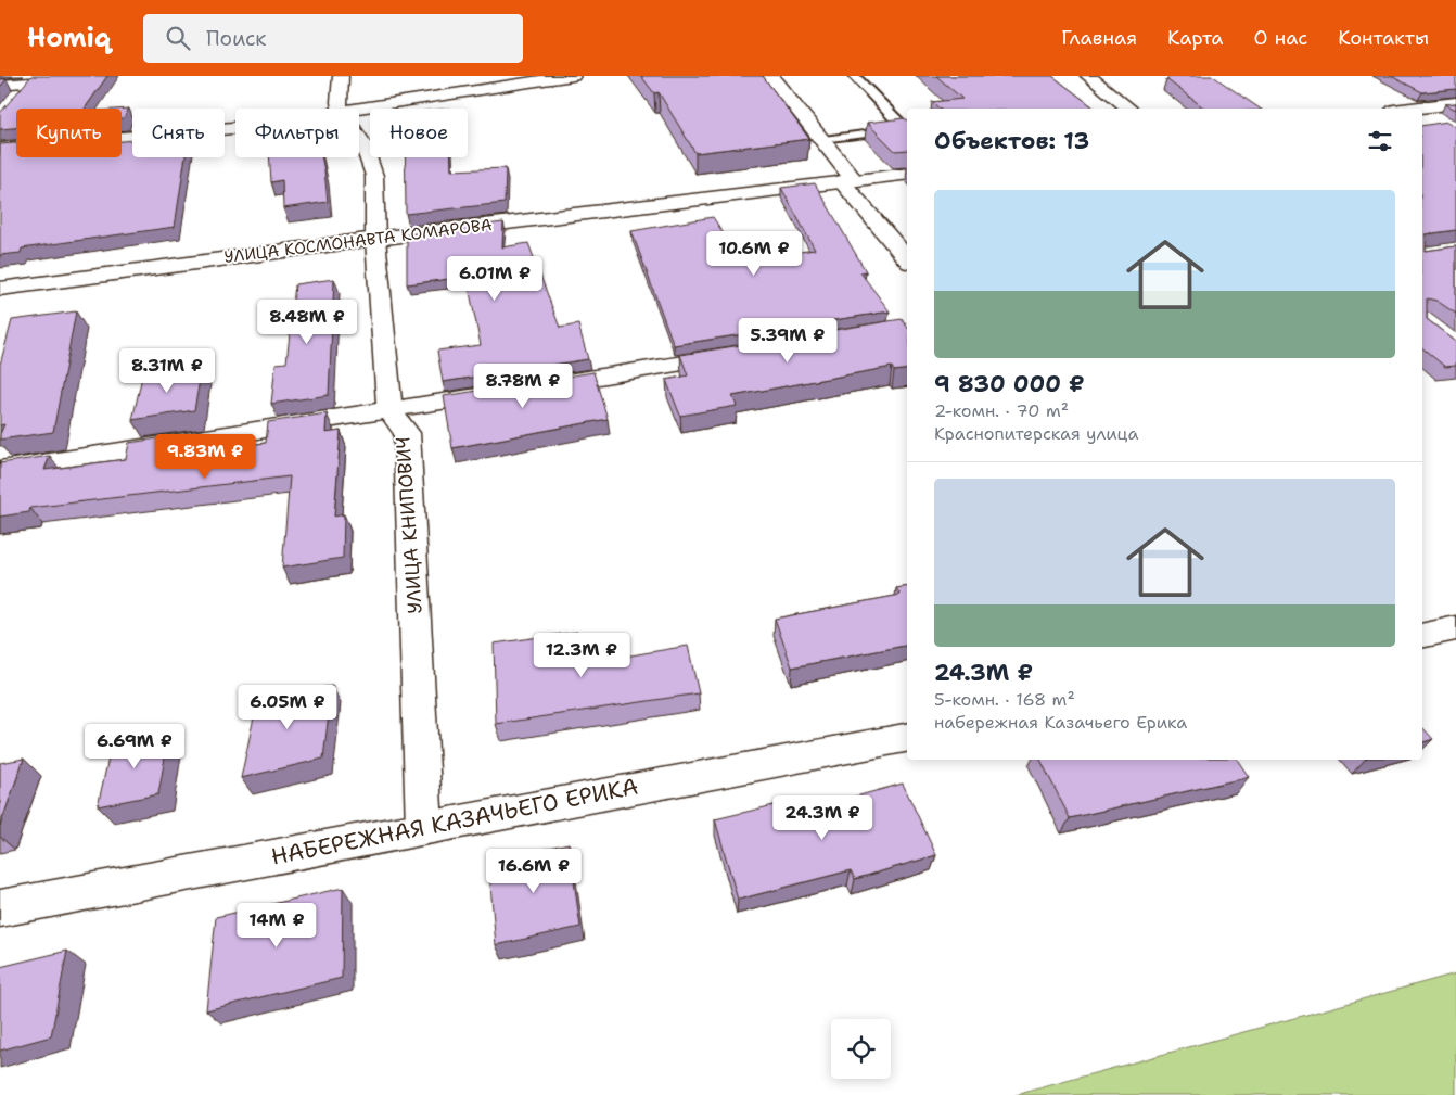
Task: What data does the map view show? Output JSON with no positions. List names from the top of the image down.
{
  "streets": {
    "street": ["УЛИЦА КОСМОНАВТА КОМАРОВА", "УЛИЦА КНИПОВИЧ", "НАБЕРЕЖНАЯ КАЗАЧЬЕГО ЕРИКА"]
  },
  "crossings": [
    ["УЛИЦА КОСМОНАВТА КОМАРОВА", "УЛИЦА КНИПОВИЧ"],
    ["УЛИЦА КНИПОВИЧ", "НАБЕРЕЖНАЯ КАЗАЧЬЕГО ЕРИКА"]
  ],
  "page": {
    "header": "Homiq",
    "search": "Поиск",
    "nav": [
      "Главная",
      "Карта",
      "О нас",
      "Контакты"
    ],
    "chip": [
      "Купить",
      "Снять",
      "Фильтры",
      "Новое"
    ],
    "heading": "Объектов: 13",
    "list": [
      {
        "name": "9 830 000 ₽",
        "note": "2-комн. · 70 m² · Краснопитерская улица"
      },
      {
        "name": "24.3M ₽",
        "note": "5-комн. · 168 m² · набережная Казачьего Ерика"
      }
    ],
    "price": [
      "10.6M ₽",
      "6.01M ₽",
      "8.48M ₽",
      "5.39M ₽",
      "8.31M ₽",
      "8.78M ₽",
      "9.83M ₽",
      "12.3M ₽",
      "6.05M ₽",
      "6.69M ₽",
      "24.3M ₽",
      "16.6M ₽",
      "14M ₽"
    ]
  }
}
